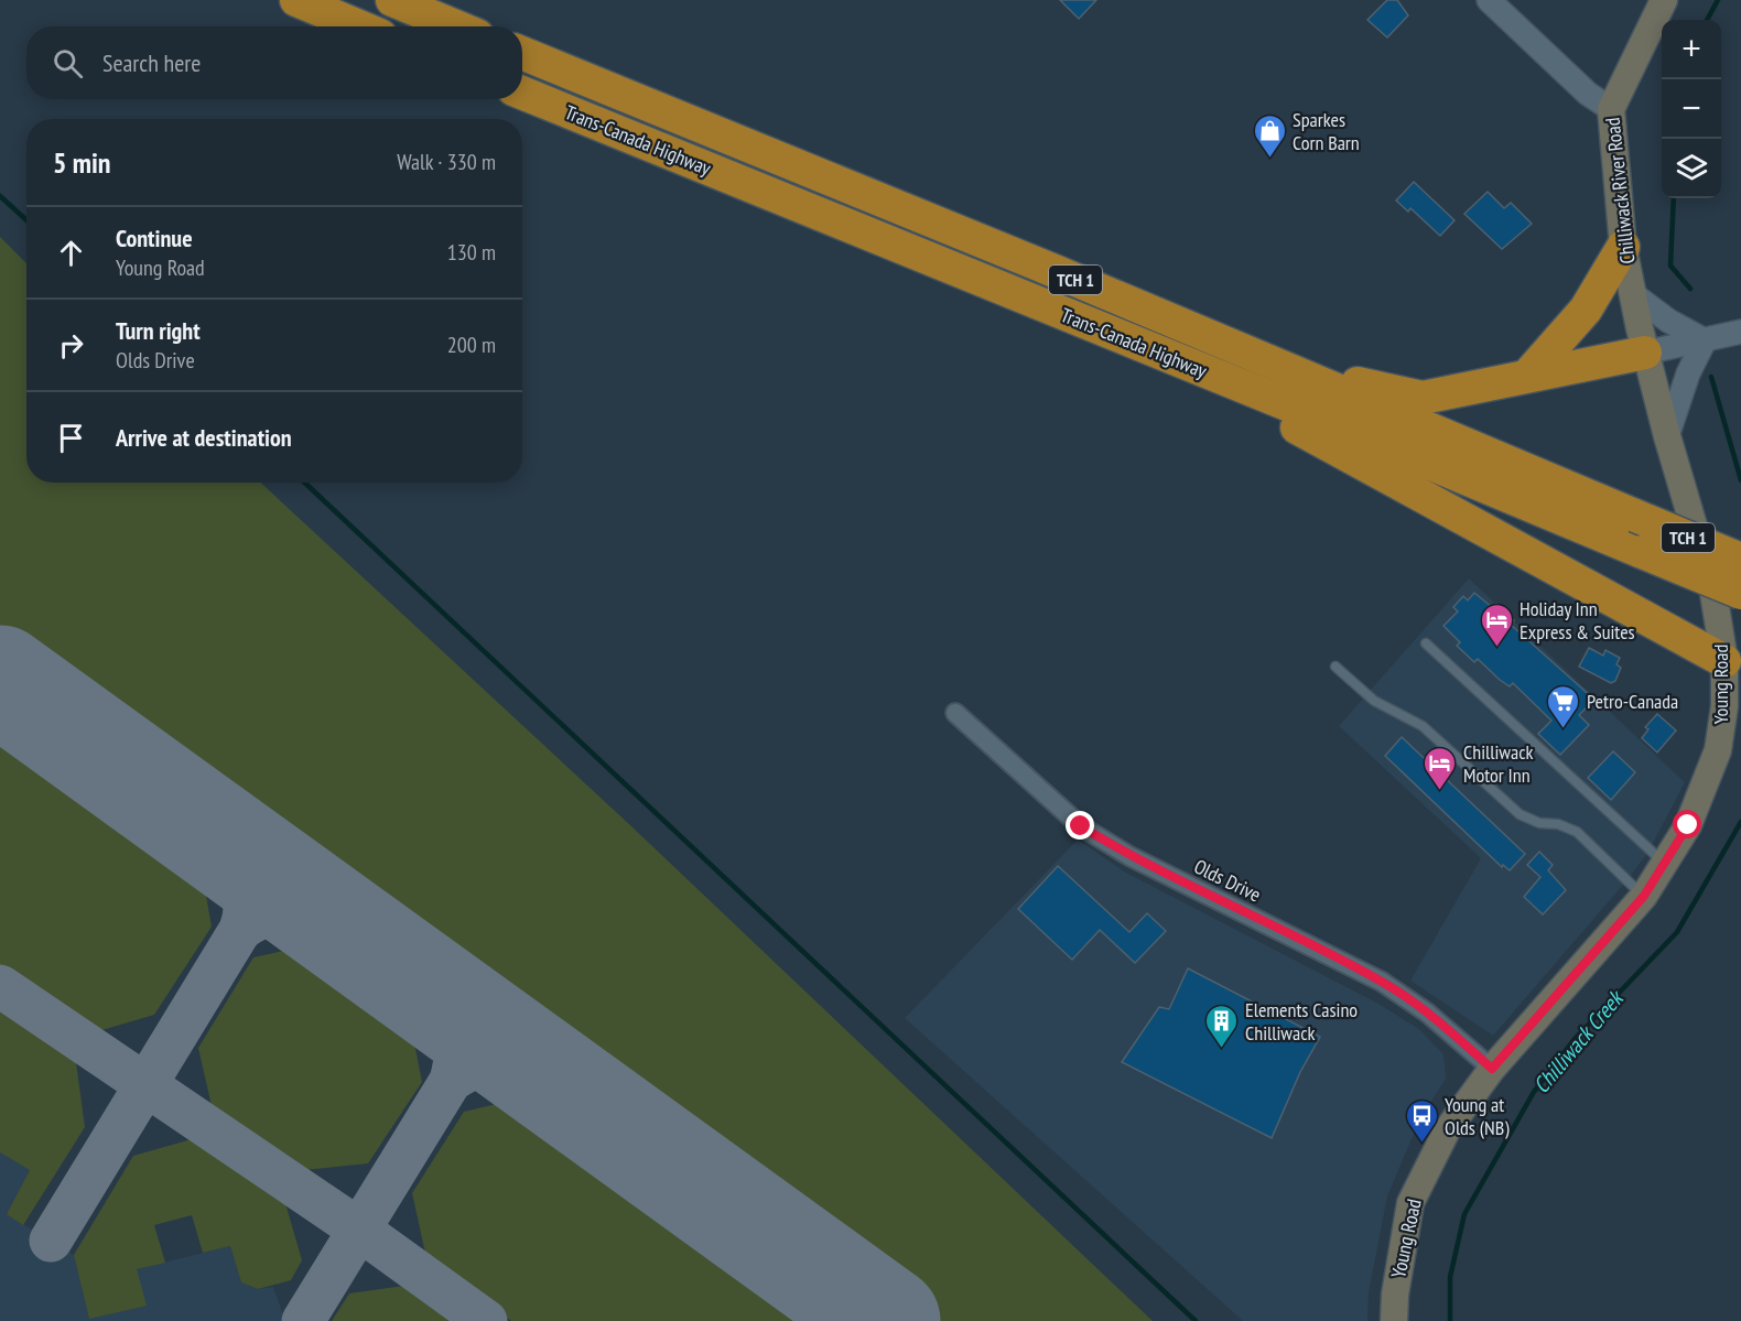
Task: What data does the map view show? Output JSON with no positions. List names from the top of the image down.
{
  "streets": {
    "highway": ["Trans-Canada Highway", "TCH 1"],
    "main road": ["Chilliwack River Road", "Young Road"],
    "street": ["Olds Drive"]
  },
  "crossings": [
    ["Chilliwack River Road", "Young Road"],
    ["Young Road", "Olds Drive"]
  ],
  "water": ["Chilliwack Creek"],
  "places": {
    "shop": ["Sparkes Corn Barn"],
    "hotel": ["Holiday Inn Express & Suites", "Chilliwack Motor Inn"],
    "supermarket": ["Petro-Canada"],
    "building": ["Elements Casino Chilliwack"],
    "bus stop": ["Young at Olds (NB)"]
  },
  "page": {
    "map_buttons": ["+", "−"],
    "search": "Search here",
    "heading": ["5 min", "Walk · 330 m"],
    "list": [
      ["Continue", "Young Road", "130 m"],
      ["Turn right", "Olds Drive", "200 m"],
      "Arrive at destination"
    ]
  }
}
